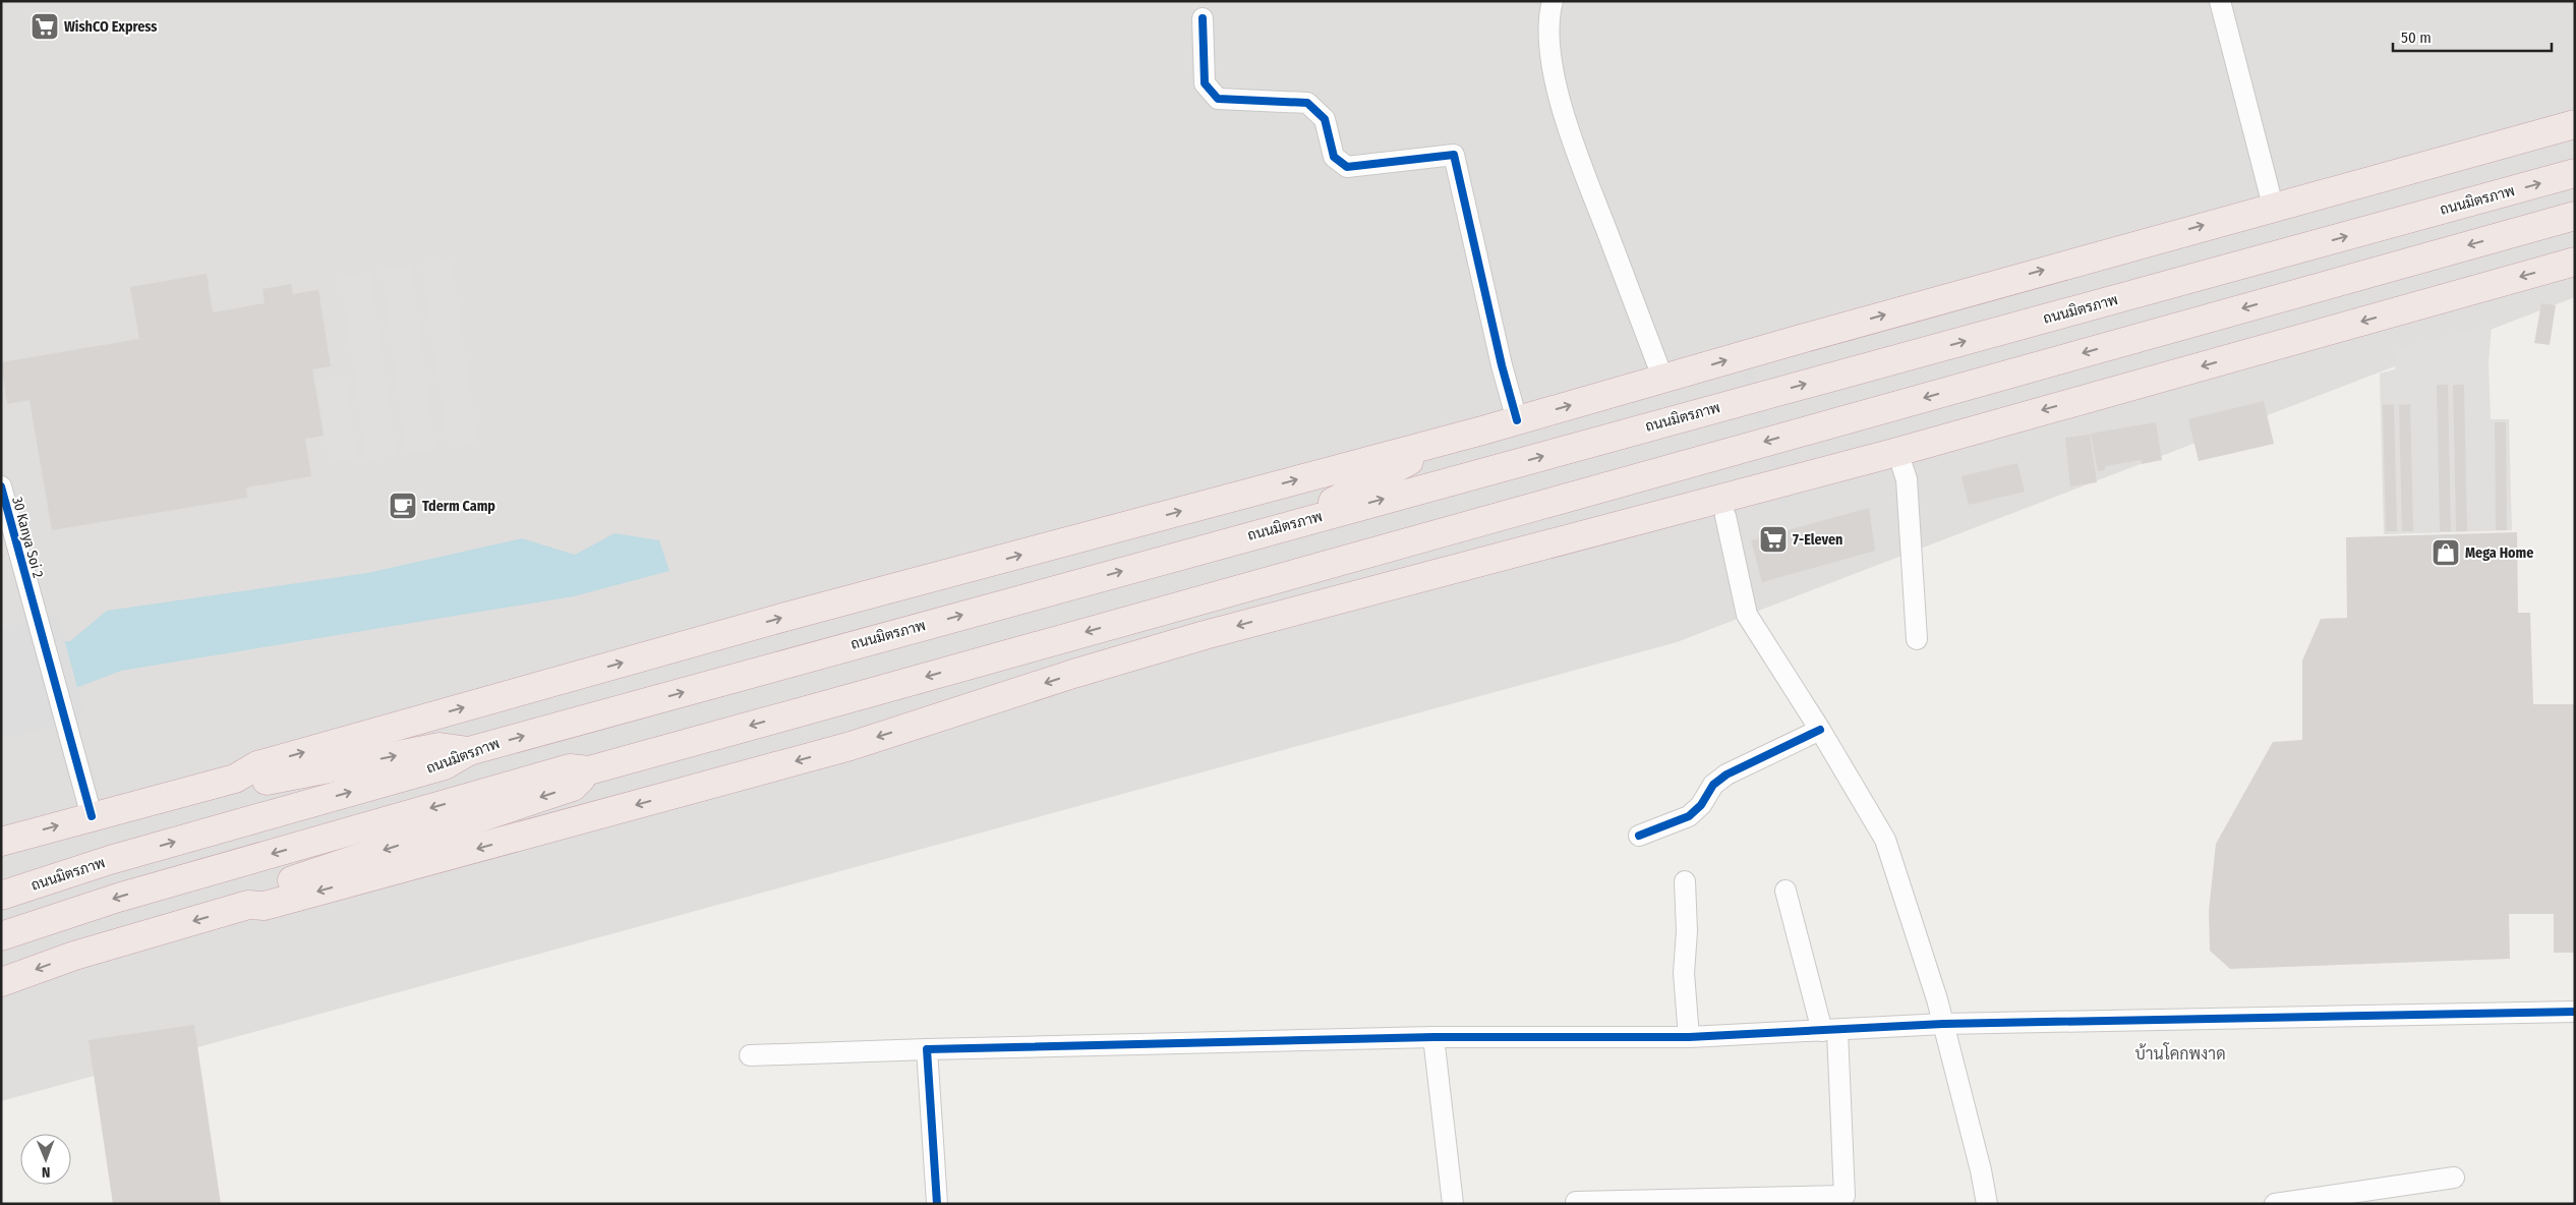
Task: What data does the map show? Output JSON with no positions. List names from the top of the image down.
{
  "streets": {
    "highway": ["ถนนมิตรภาพ"],
    "street": ["30 Kanya Soi 2"]
  },
  "districts": ["บ้านโคกพงาด"],
  "places": {
    "supermarket": ["WishCO Express", "7-Eleven"],
    "cafe": ["Tderm Camp"],
    "shop": ["Mega Home"]
  },
  "scale_bar": "50 m",
  "north": "bottom"
}
